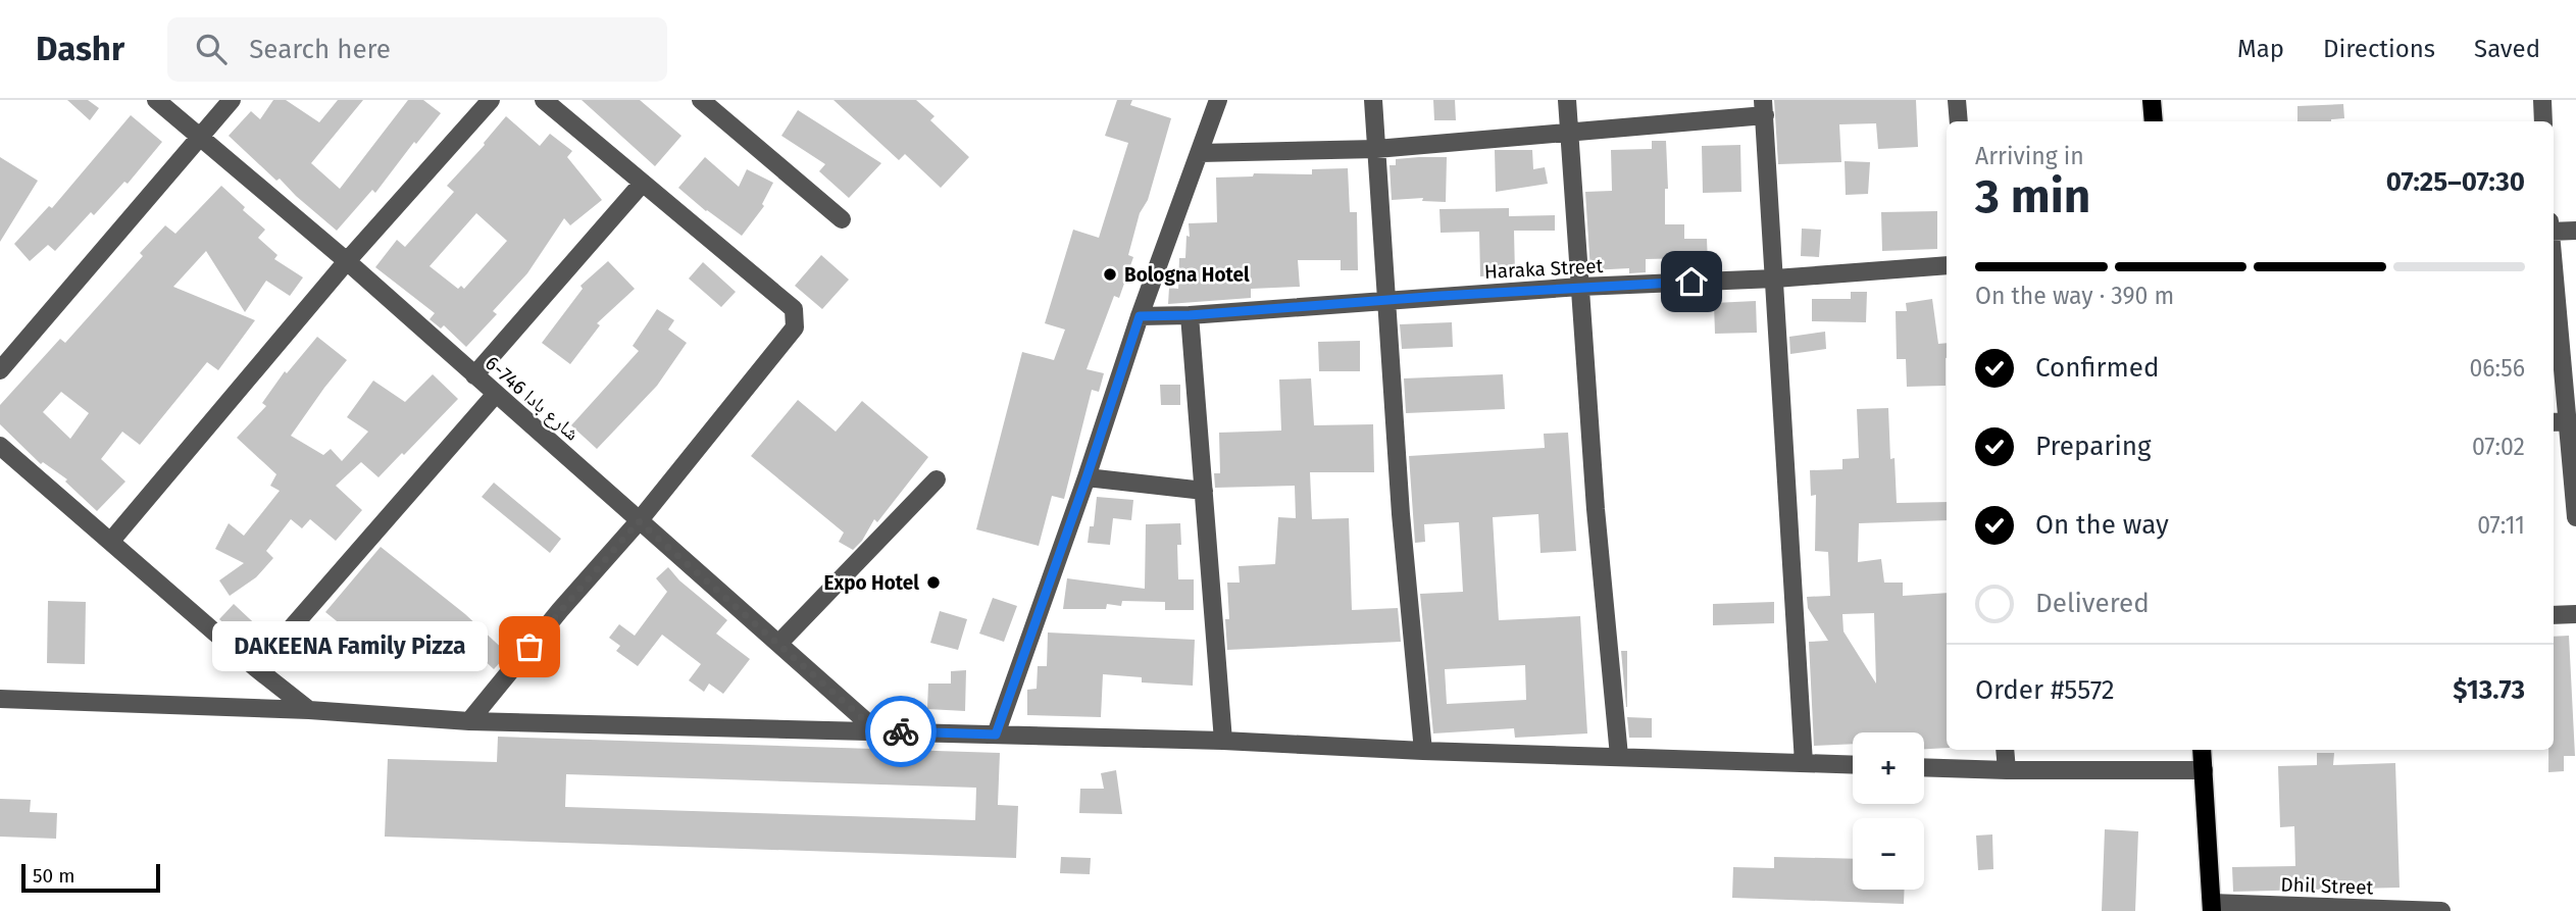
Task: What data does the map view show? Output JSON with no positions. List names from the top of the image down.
{
  "streets": {
    "street": ["Haraka Street", "شارع بادا 746-6", "Dhil Street"]
  },
  "places": ["Bologna Hotel", "Expo Hotel", "DAKEENA Family Pizza"],
  "scale_bar": "50 m",
  "page": {
    "header": "Dashr",
    "search": "Search here",
    "nav": ["Map", "Directions", "Saved"],
    "heading": ["3 min", "Arriving in", "07:25–07:30"],
    "panel": ["Order #5572", "$13.73"],
    "bar": "On the way · 390 m",
    "list": [
      ["Confirmed", "06:56"],
      ["Preparing", "07:02"],
      ["On the way", "07:11"],
      "Delivered"
    ],
    "bubble": "DAKEENA Family Pizza",
    "map_buttons": ["+", "−"],
    "scale": "50 m"
  }
}
